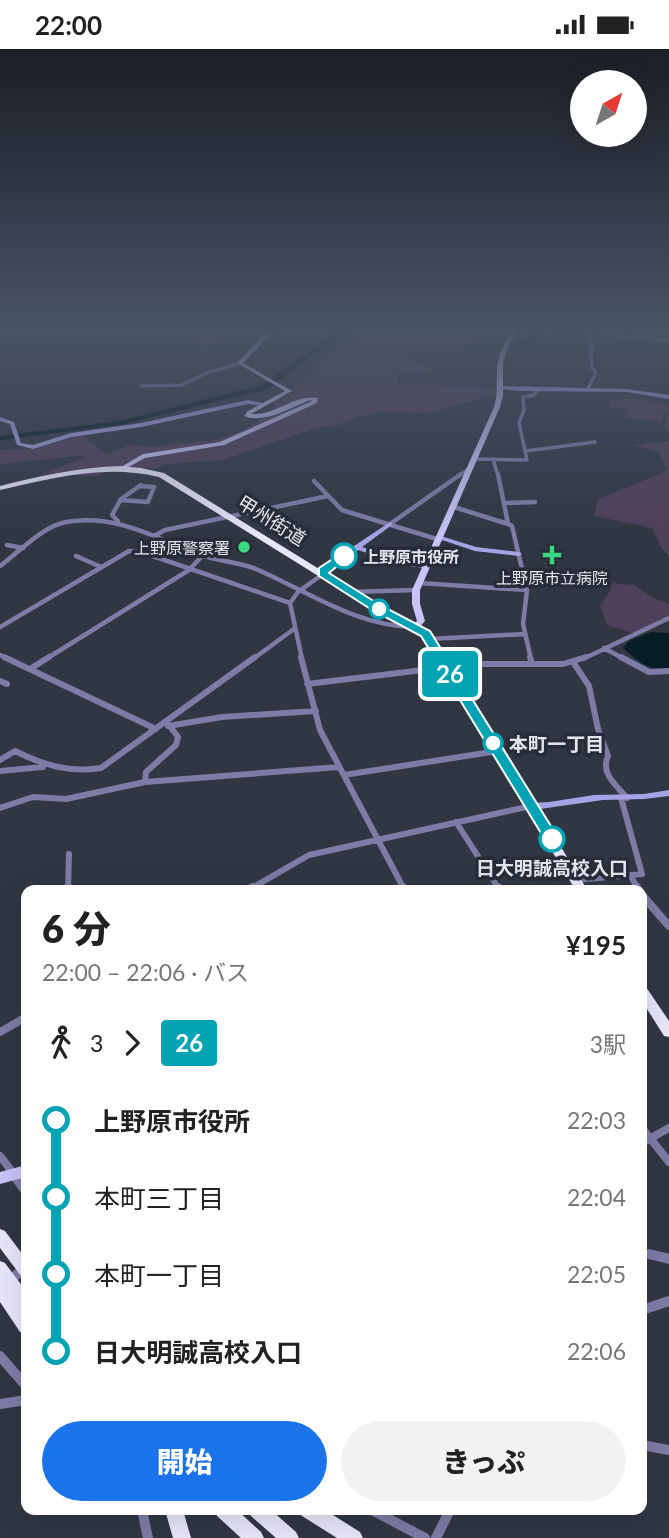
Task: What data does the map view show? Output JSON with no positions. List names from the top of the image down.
{
  "streets": {
    "highway": ["甲州街道"]
  },
  "places": {
    "other": [
      "上野原警察署",
      "上野原市役所",
      "本町一丁目",
      "日大明誠高校入口"
    ],
    "health": ["上野原市立病院"]
  },
  "lines": ["bus line 26"],
  "north": "top right",
  "page": {
    "status": "22:00",
    "on_map": "26",
    "heading": ["6 分", "22:00 – 22:06 · バス", "¥195"],
    "legs": ["3", "26", "3駅"],
    "list": [
      {
        "name": "上野原市役所",
        "value": "22:03"
      },
      {
        "name": "本町三丁目",
        "value": "22:04"
      },
      {
        "name": "本町一丁目",
        "value": "22:05"
      },
      {
        "name": "日大明誠高校入口",
        "value": "22:06"
      }
    ],
    "buttons": ["開始", "きっぷ"]
  }
}
